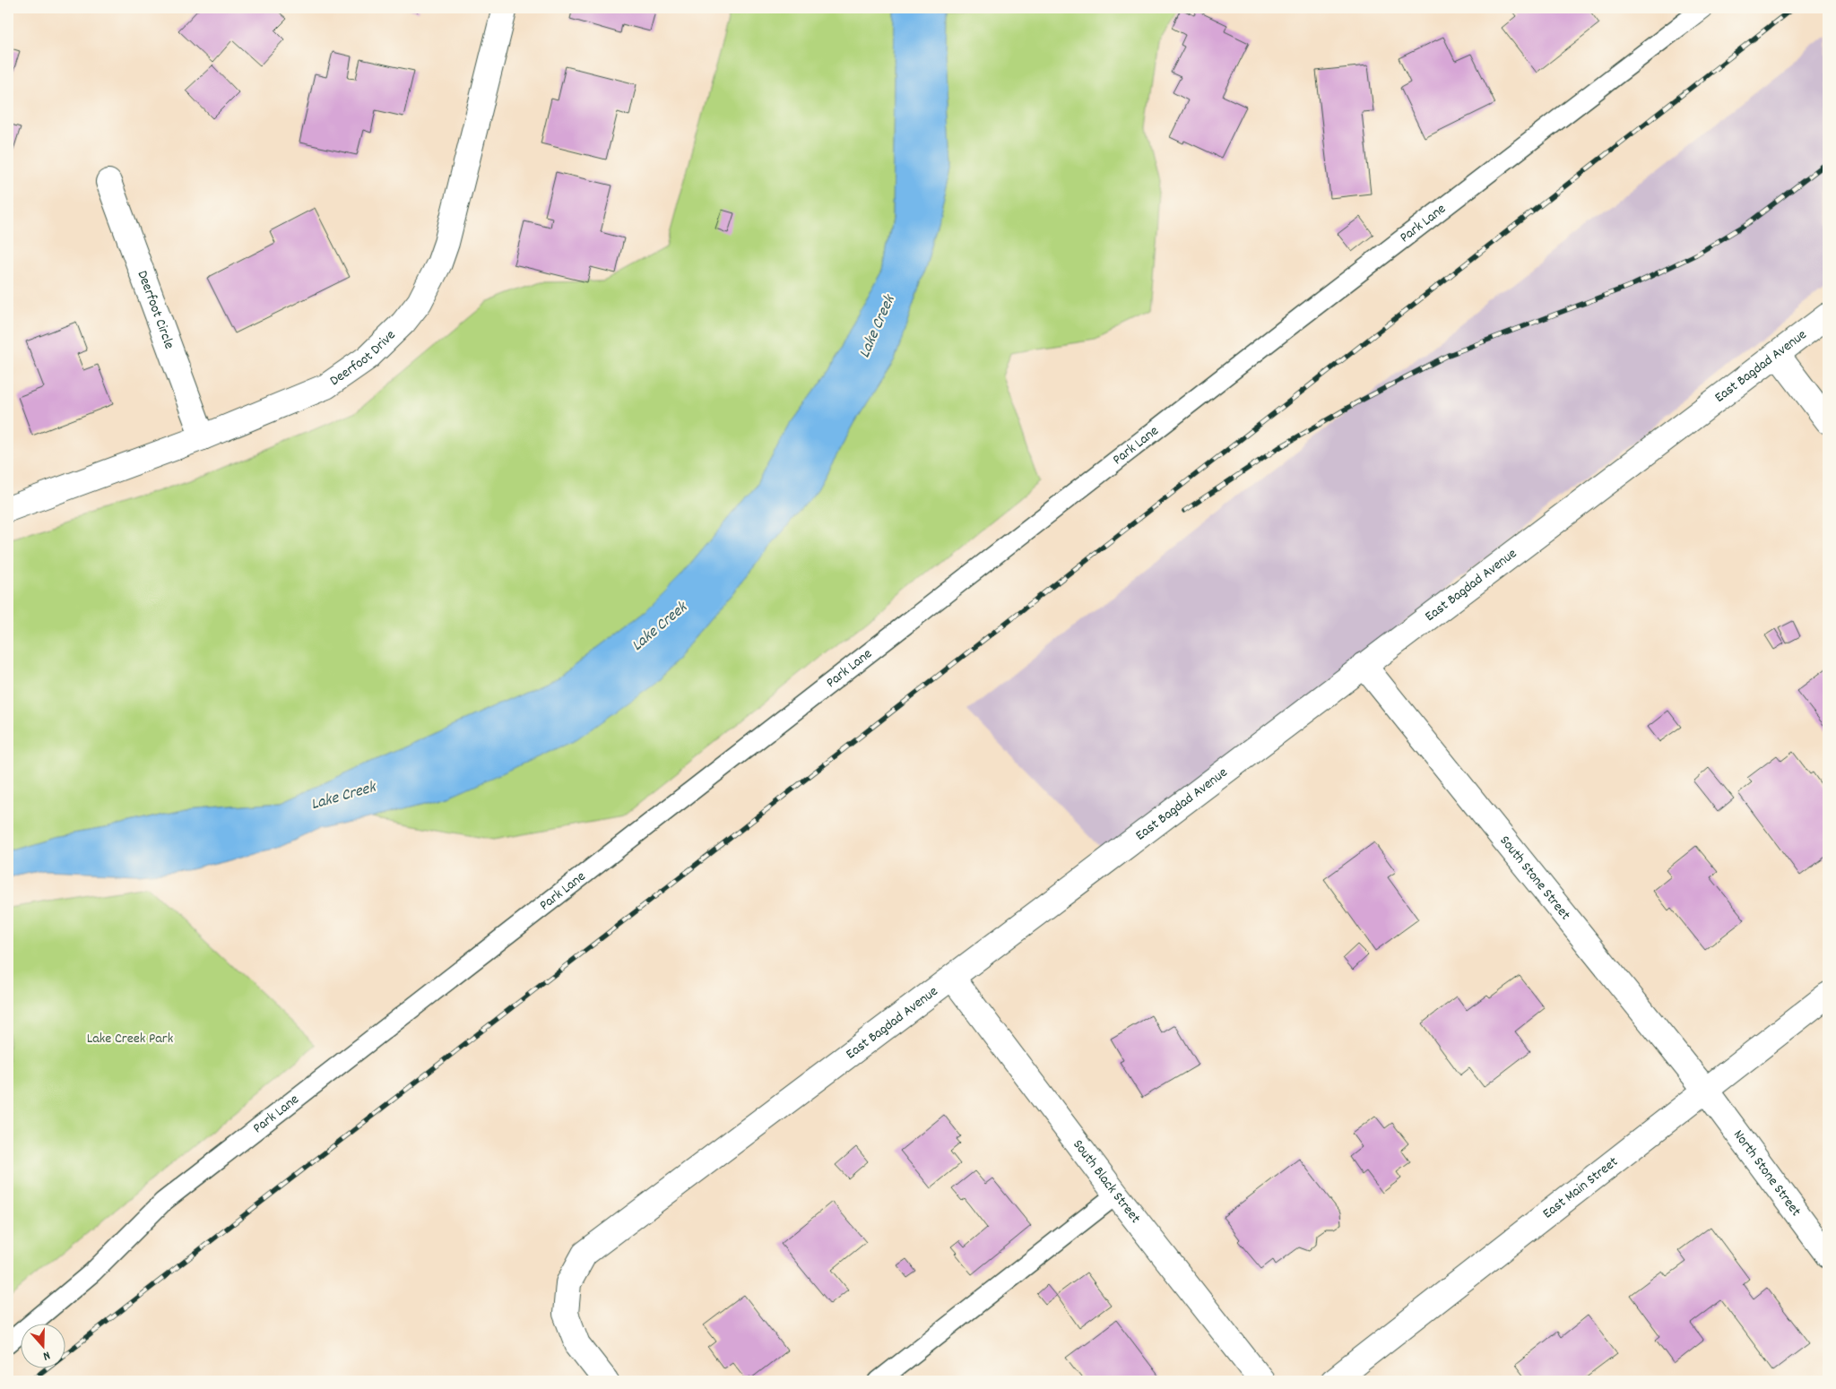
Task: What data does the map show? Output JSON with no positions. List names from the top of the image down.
{
  "streets": {
    "street": [
      "Deerfoot Circle",
      "Deerfoot Drive",
      "East Bagdad Avenue",
      "South Stone Street",
      "North Stone Street",
      "South Black Street",
      "East Main Street"
    ],
    "lane": ["Park Lane"]
  },
  "crossings": [
    ["Deerfoot Circle", "Deerfoot Drive"],
    ["East Bagdad Avenue", "South Stone Street"],
    ["East Bagdad Avenue", "South Black Street"],
    ["South Stone Street", "North Stone Street"],
    ["South Stone Street", "East Main Street"],
    ["North Stone Street", "East Main Street"]
  ],
  "water": ["Lake Creek"],
  "parks": ["Lake Creek Park"],
  "north": "bottom"
}
